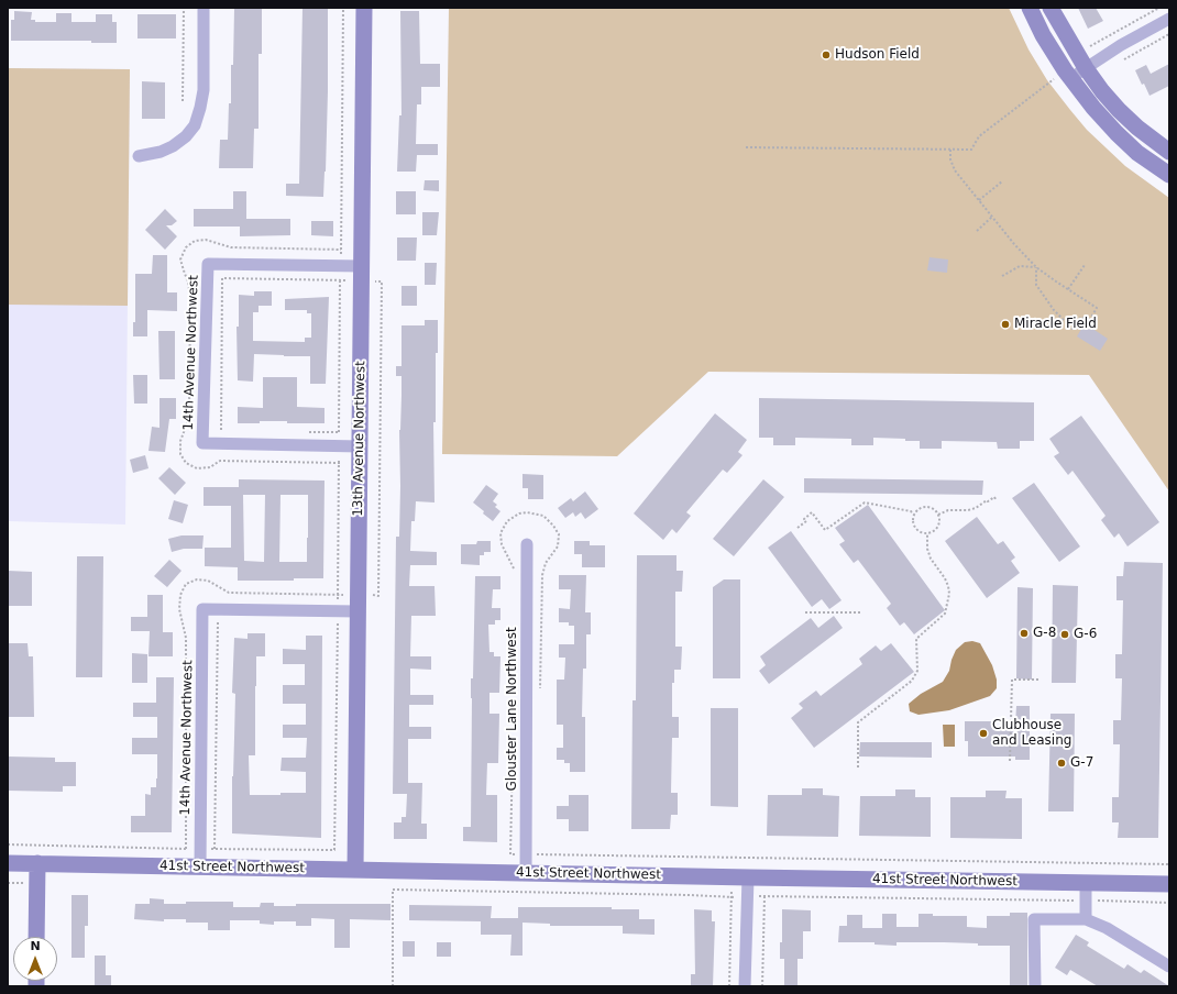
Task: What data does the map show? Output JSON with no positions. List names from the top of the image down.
{
  "streets": {
    "street": [
      "14th Avenue Northwest",
      "13th Avenue Northwest",
      "Glouster Lane Northwest",
      "41st Street Northwest"
    ]
  },
  "crossings": [
    ["14th Avenue Northwest", "13th Avenue Northwest"],
    ["14th Avenue Northwest", "41st Street Northwest"],
    ["13th Avenue Northwest", "41st Street Northwest"],
    ["Glouster Lane Northwest", "41st Street Northwest"]
  ],
  "places": [
    "Hudson Field",
    "Miracle Field",
    "G-8",
    "G-6",
    "Clubhouse and Leasing",
    "G-7"
  ],
  "north": "top"
}
